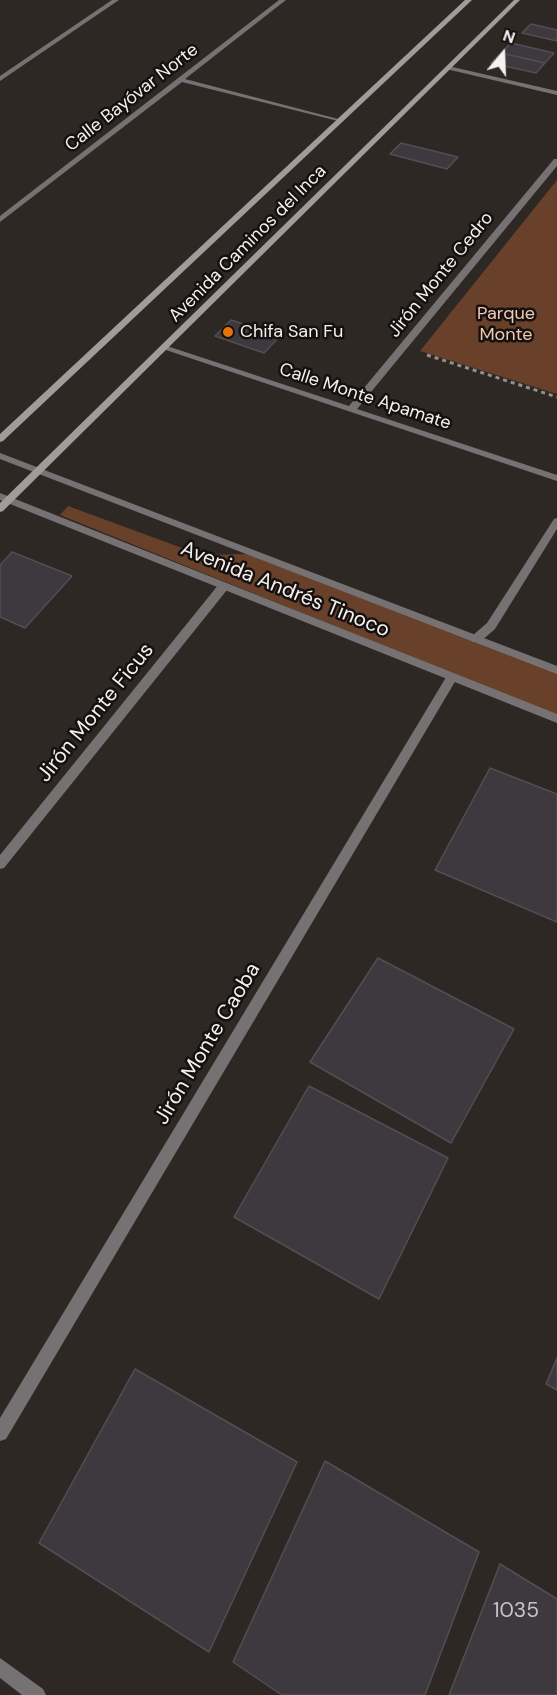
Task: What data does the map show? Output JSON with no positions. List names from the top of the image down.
{
  "streets": {
    "main road": ["Avenida Caminos del Inca"],
    "street": [
      "Calle Bayóvar Norte",
      "Jirón Monte Cedro",
      "Calle Monte Apamate",
      "Avenida Andrés Tinoco",
      "Jirón Monte Ficus",
      "Jirón Monte Caoba"
    ]
  },
  "crossings": [
    ["Avenida Caminos del Inca", "Calle Monte Apamate"],
    ["Avenida Caminos del Inca", "Avenida Andrés Tinoco"],
    ["Jirón Monte Cedro", "Calle Monte Apamate"],
    ["Avenida Andrés Tinoco", "Jirón Monte Ficus"],
    ["Avenida Andrés Tinoco", "Jirón Monte Caoba"]
  ],
  "parks": ["Parque Monte"],
  "places": ["Chifa San Fu"],
  "house_numbers": ["1035"],
  "north": "top"
}
